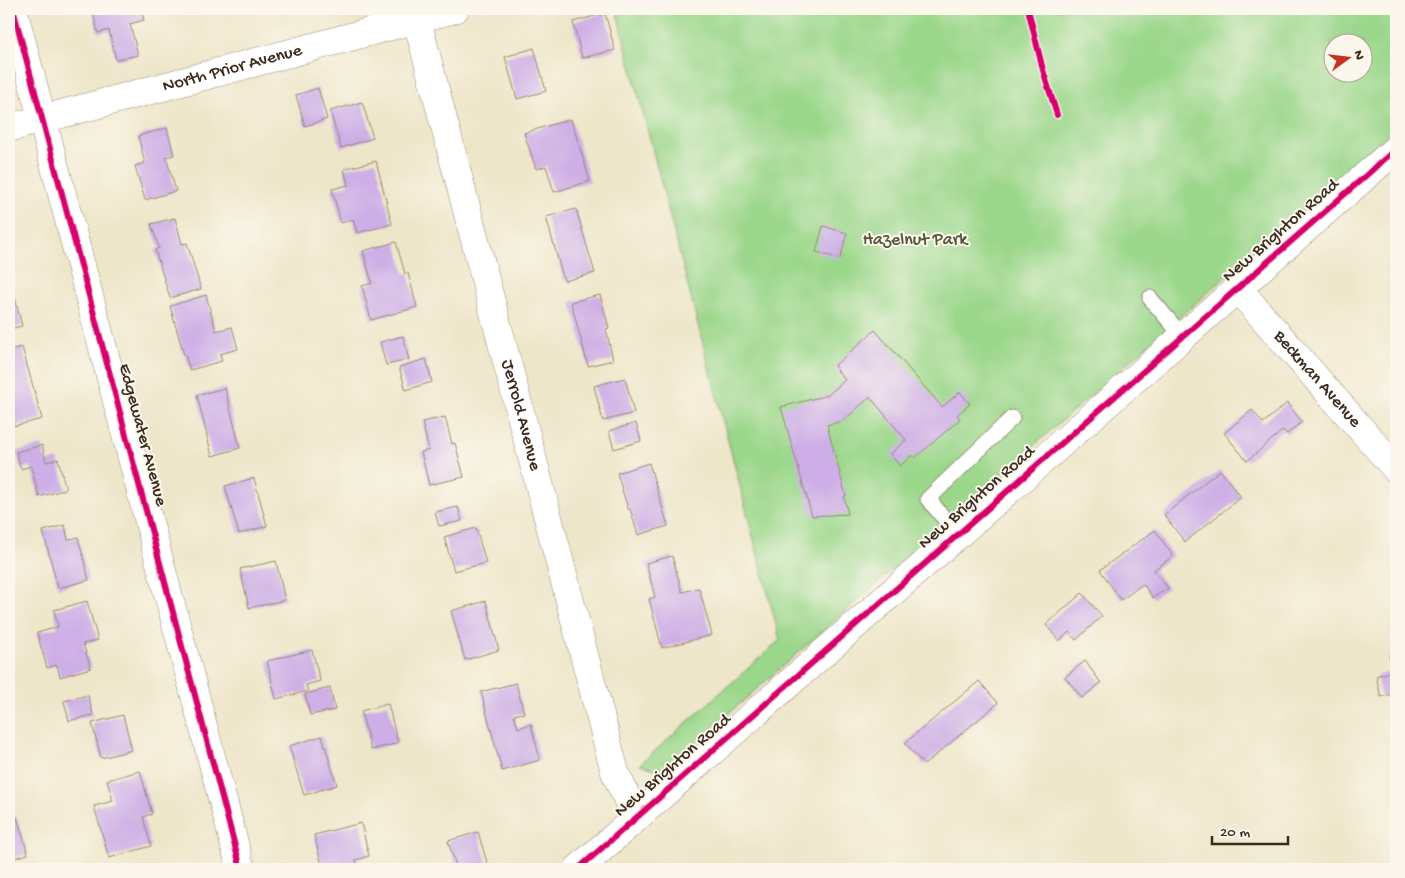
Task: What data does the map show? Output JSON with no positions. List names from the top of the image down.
{
  "streets": {
    "street": [
      "North Prior Avenue",
      "New Brighton Road",
      "Beckman Avenue",
      "Jerrold Avenue",
      "Edgewater Avenue"
    ]
  },
  "crossings": [
    ["North Prior Avenue", "Jerrold Avenue"],
    ["North Prior Avenue", "Edgewater Avenue"],
    ["New Brighton Road", "Beckman Avenue"],
    ["New Brighton Road", "Jerrold Avenue"]
  ],
  "parks": ["Hazelnut Park"],
  "scale_bar": "20 m",
  "north": "right"
}
